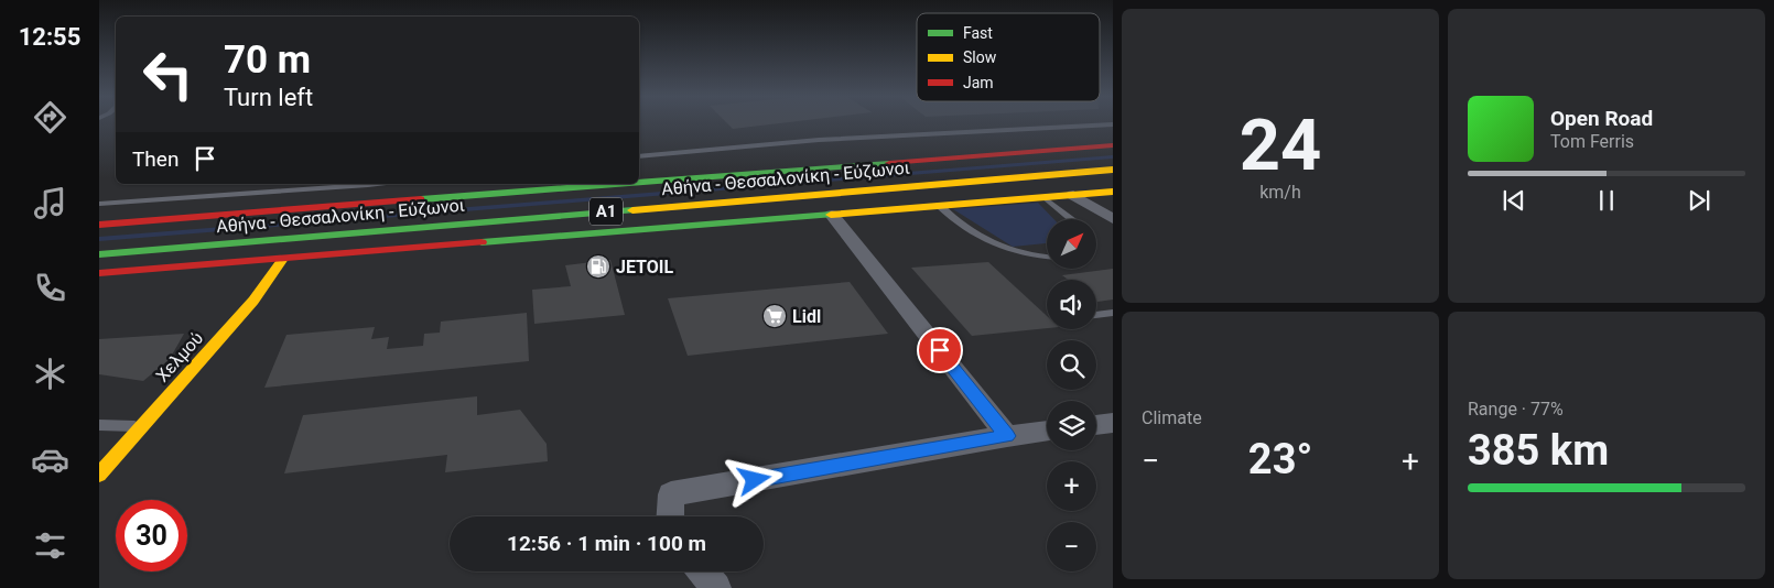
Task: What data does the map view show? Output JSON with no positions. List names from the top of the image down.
{
  "streets": {
    "main road": ["Αθήνα - Θεσσαλονίκη - Εύζωνοι", "Α1", "Χελμού"]
  },
  "places": {
    "fuel station": ["JETOIL"],
    "supermarket": ["Lidl"]
  },
  "legend": ["Fast", "Slow", "Jam"],
  "north": "top right",
  "page": {
    "tabs": "12:55",
    "tile": [
      ["24", "km/h"],
      "Climate",
      ["Range · 77%", "385 km"]
    ],
    "turn": ["70 m", "Turn left"],
    "song": ["Open Road", "Tom Ferris"],
    "then": "Then",
    "map_buttons": ["+", "−"],
    "heat": ["−", "23°", "+"],
    "limit": "30",
    "trip": "12:56 · 1 min · 100 m"
  }
}
